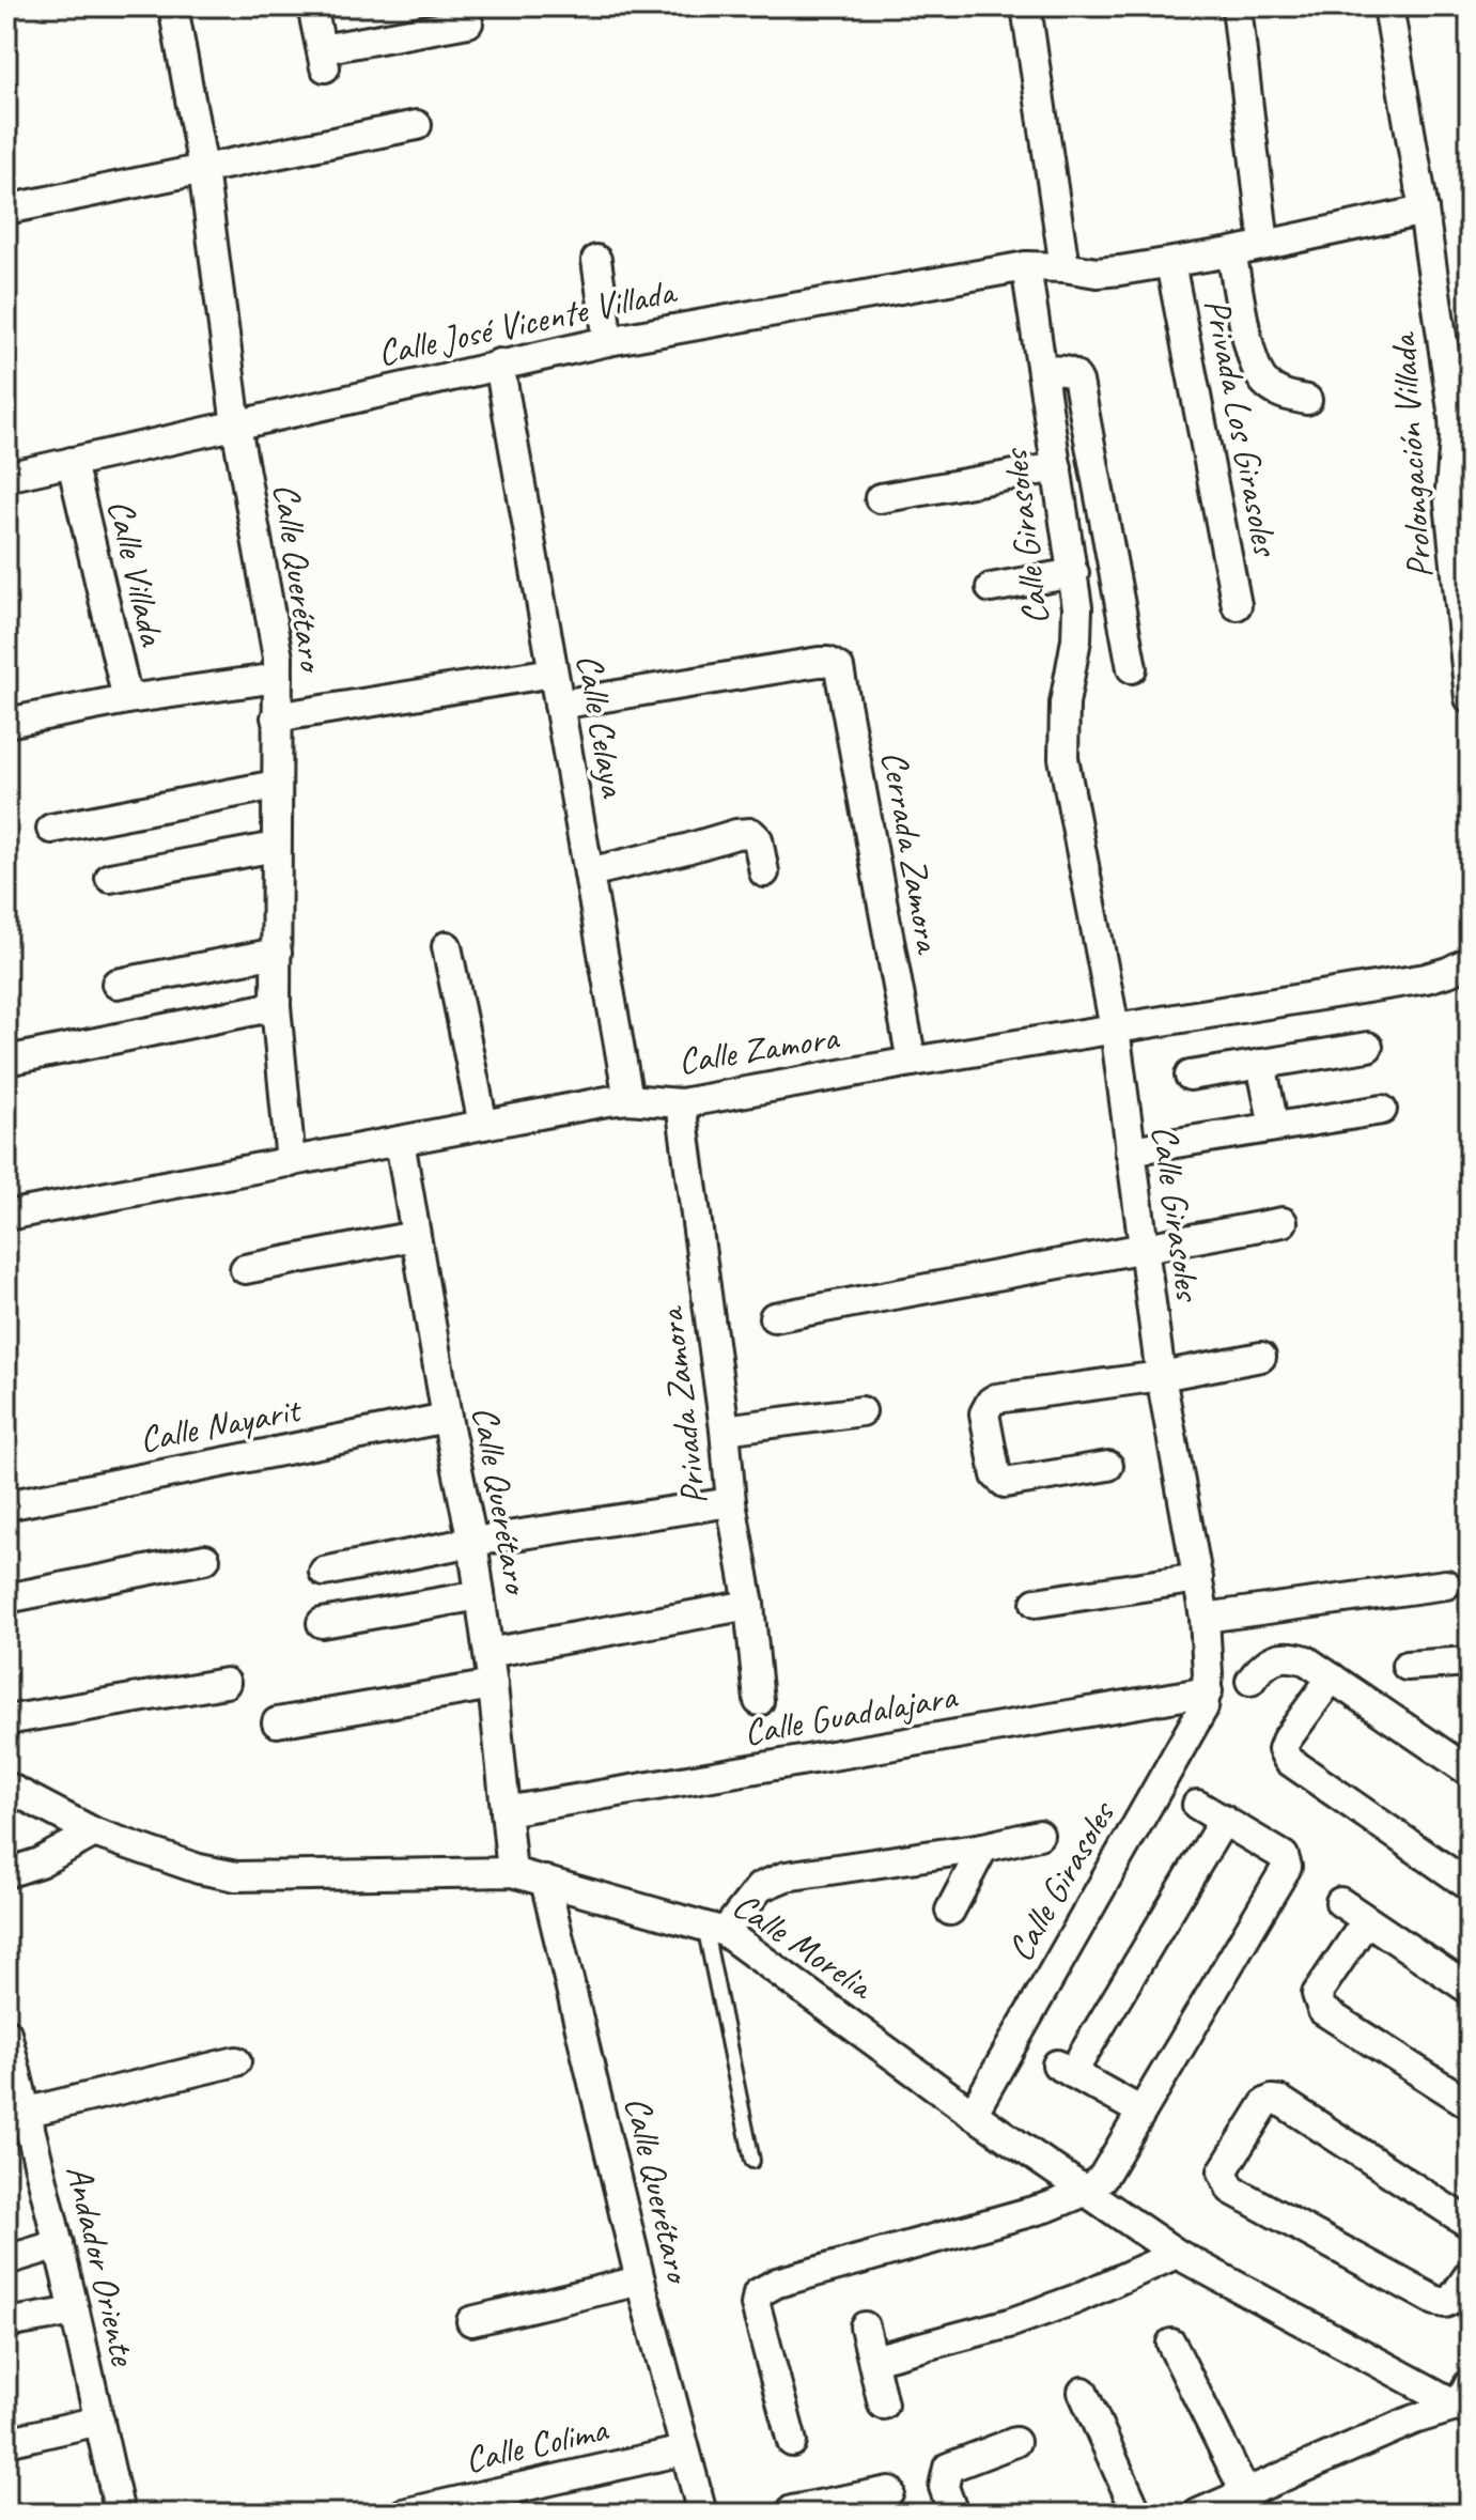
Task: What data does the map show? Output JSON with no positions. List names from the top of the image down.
{
  "streets": {
    "street": [
      "Calle José Vicente Villada",
      "Privada Los Girasoles",
      "Prolongación Villada",
      "Calle Girasoles",
      "Calle Villada",
      "Calle Querétaro",
      "Calle Celaya",
      "Cerrada Zamora",
      "Calle Zamora",
      "Privada Zamora",
      "Calle Nayarit",
      "Calle Guadalajara",
      "Calle Morelia",
      "Andador Oriente",
      "Calle Colima"
    ]
  },
  "crossings": [
    ["Calle José Vicente Villada", "Calle Girasoles"],
    ["Calle José Vicente Villada", "Calle Villada"],
    ["Calle José Vicente Villada", "Calle Querétaro"],
    ["Calle José Vicente Villada", "Calle Celaya"],
    ["Calle Girasoles", "Calle Zamora"],
    ["Calle Girasoles", "Calle Guadalajara"],
    ["Calle Girasoles", "Calle Morelia"],
    ["Calle Querétaro", "Calle Zamora"],
    ["Calle Querétaro", "Calle Nayarit"],
    ["Calle Querétaro", "Calle Guadalajara"],
    ["Calle Querétaro", "Calle Morelia"],
    ["Calle Querétaro", "Calle Colima"],
    ["Calle Celaya", "Cerrada Zamora"],
    ["Calle Celaya", "Calle Zamora"],
    ["Cerrada Zamora", "Calle Zamora"],
    ["Calle Zamora", "Privada Zamora"]
  ]
}
